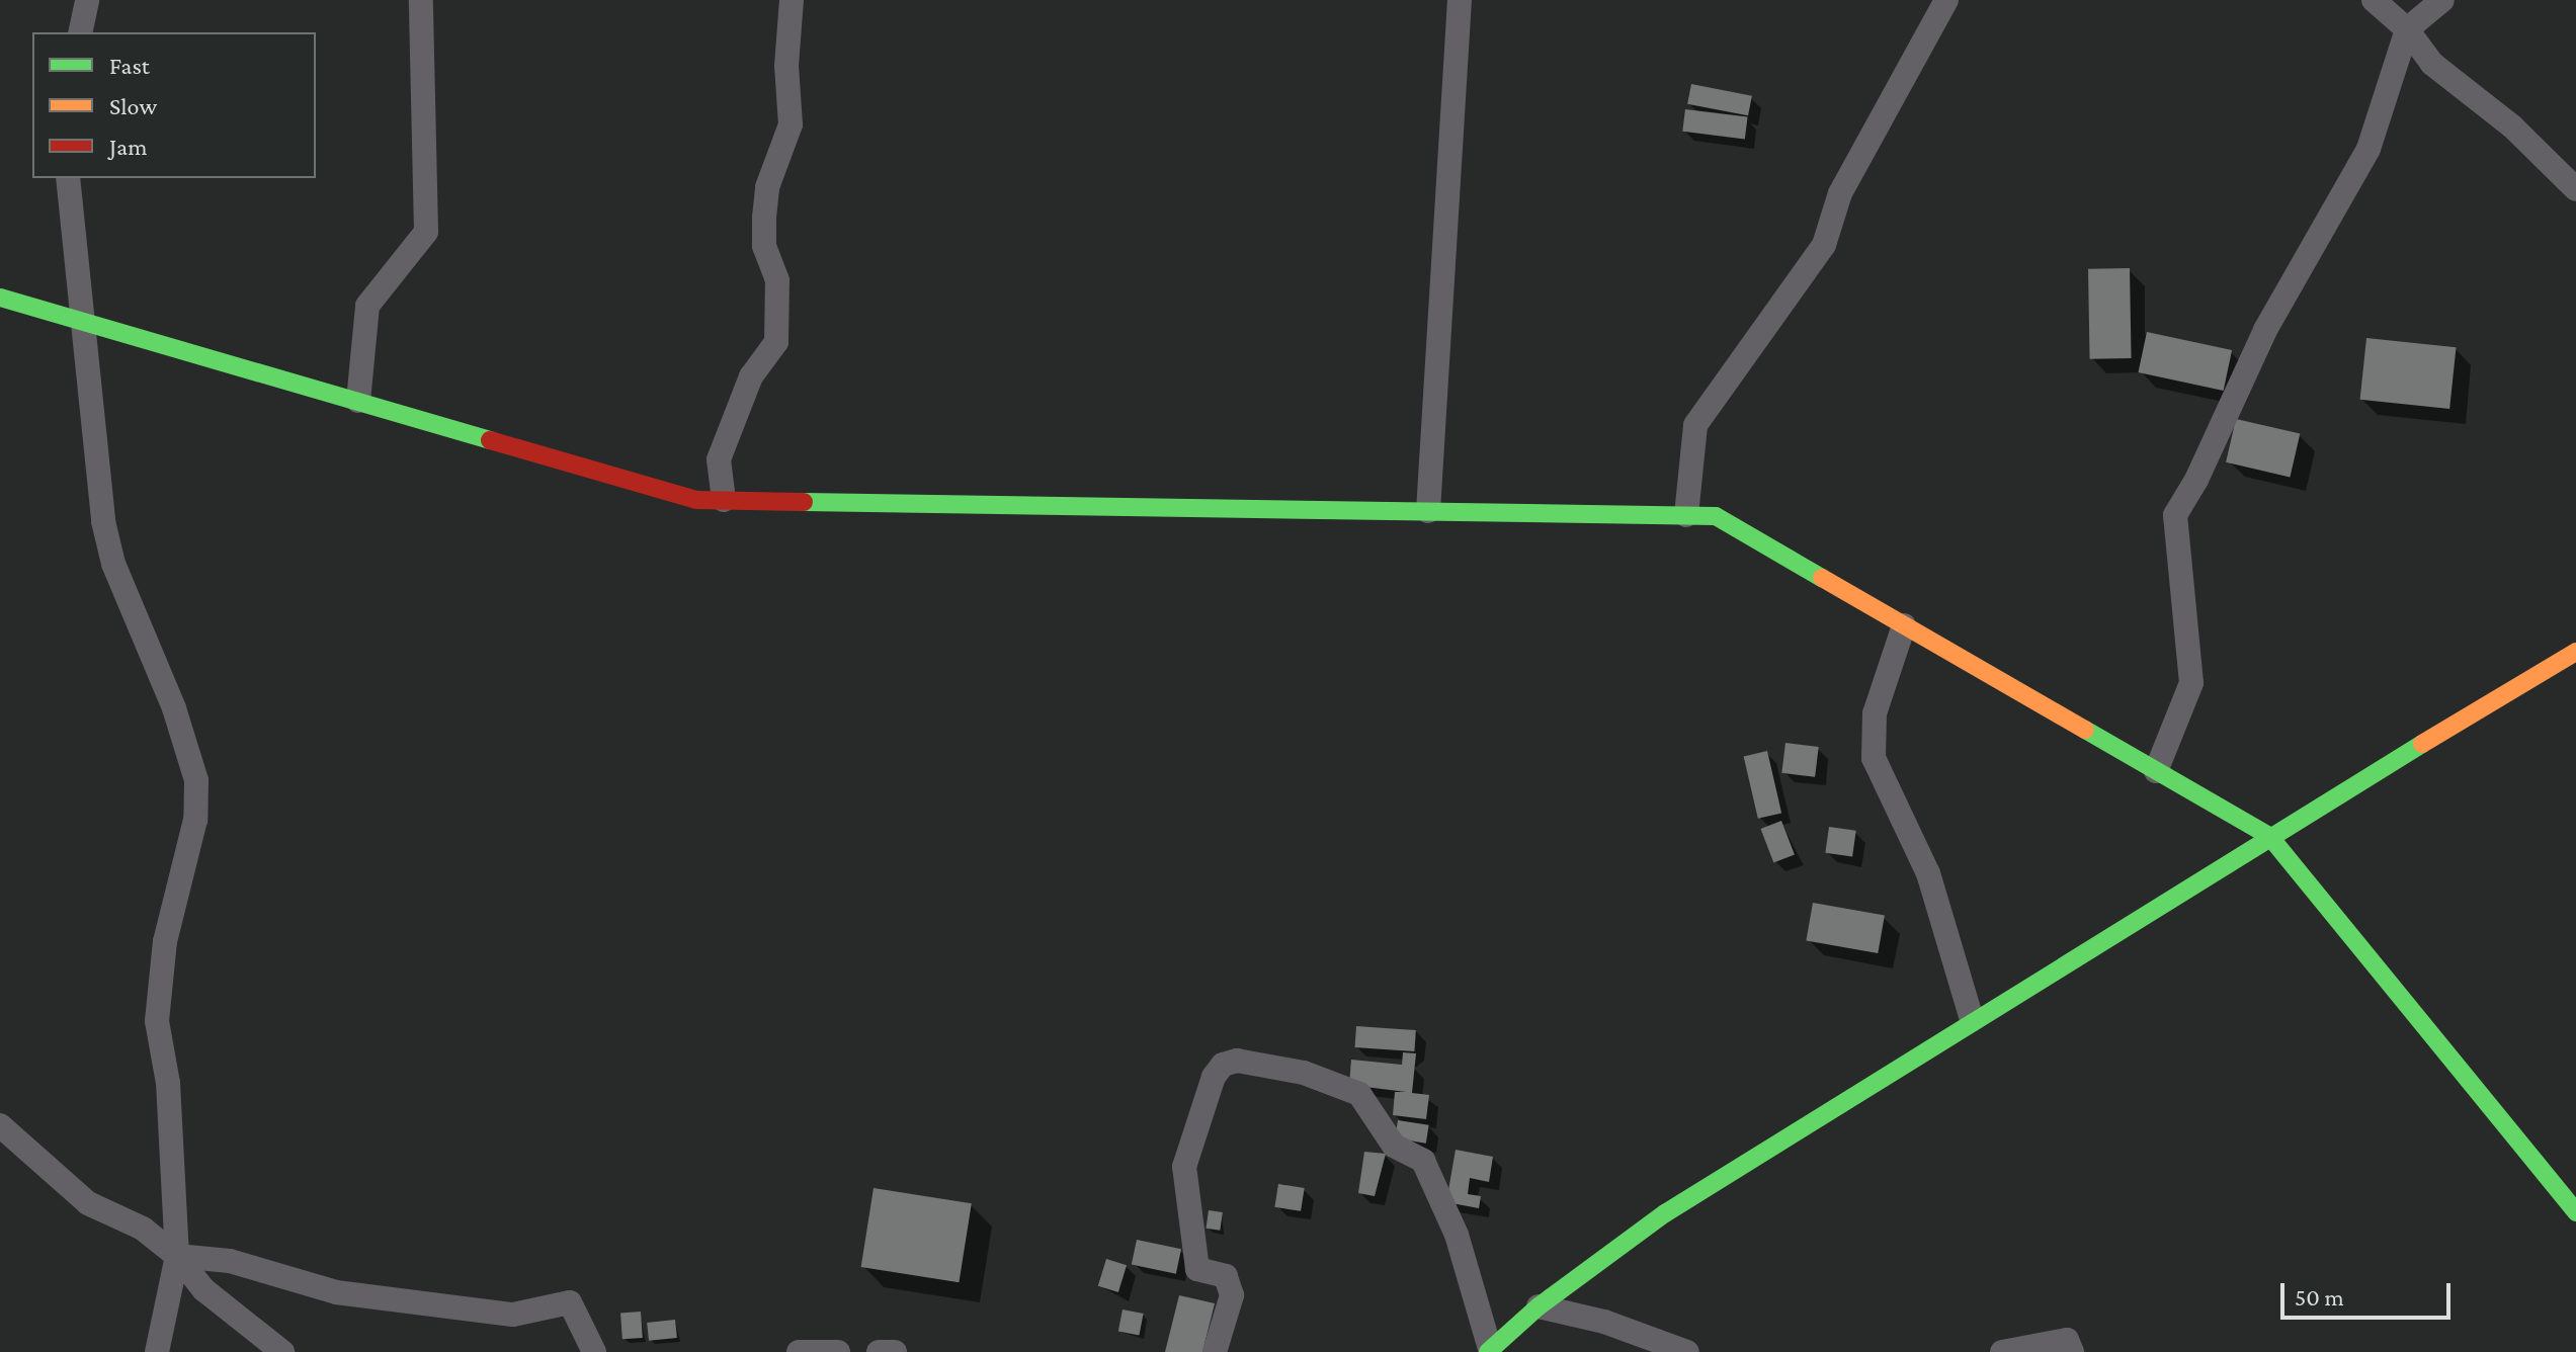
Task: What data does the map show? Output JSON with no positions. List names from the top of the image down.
{
  "legend": ["Fast", "Slow", "Jam"],
  "scale_bar": "50 m"
}
